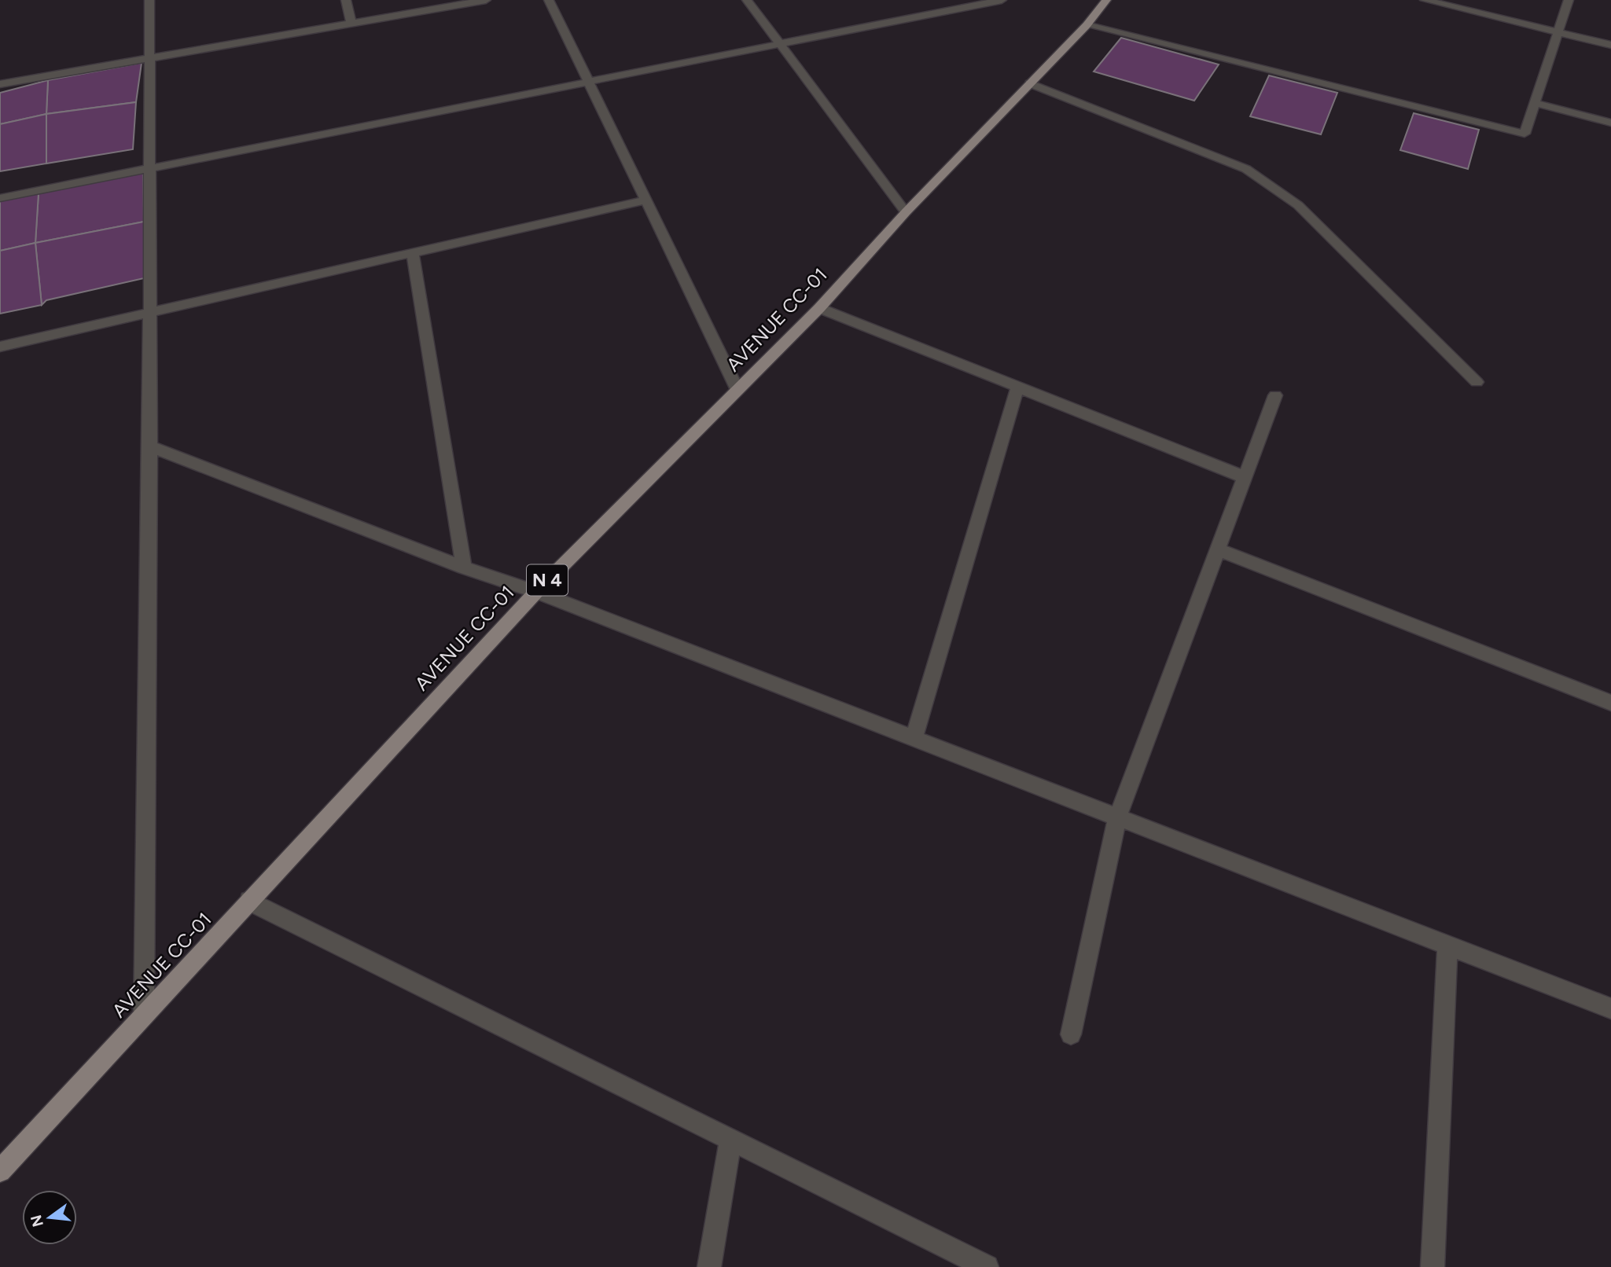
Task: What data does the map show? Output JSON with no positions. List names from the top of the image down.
{
  "streets": {
    "main road": ["AVENUE CC-01", "N 4"]
  },
  "north": "left"
}
